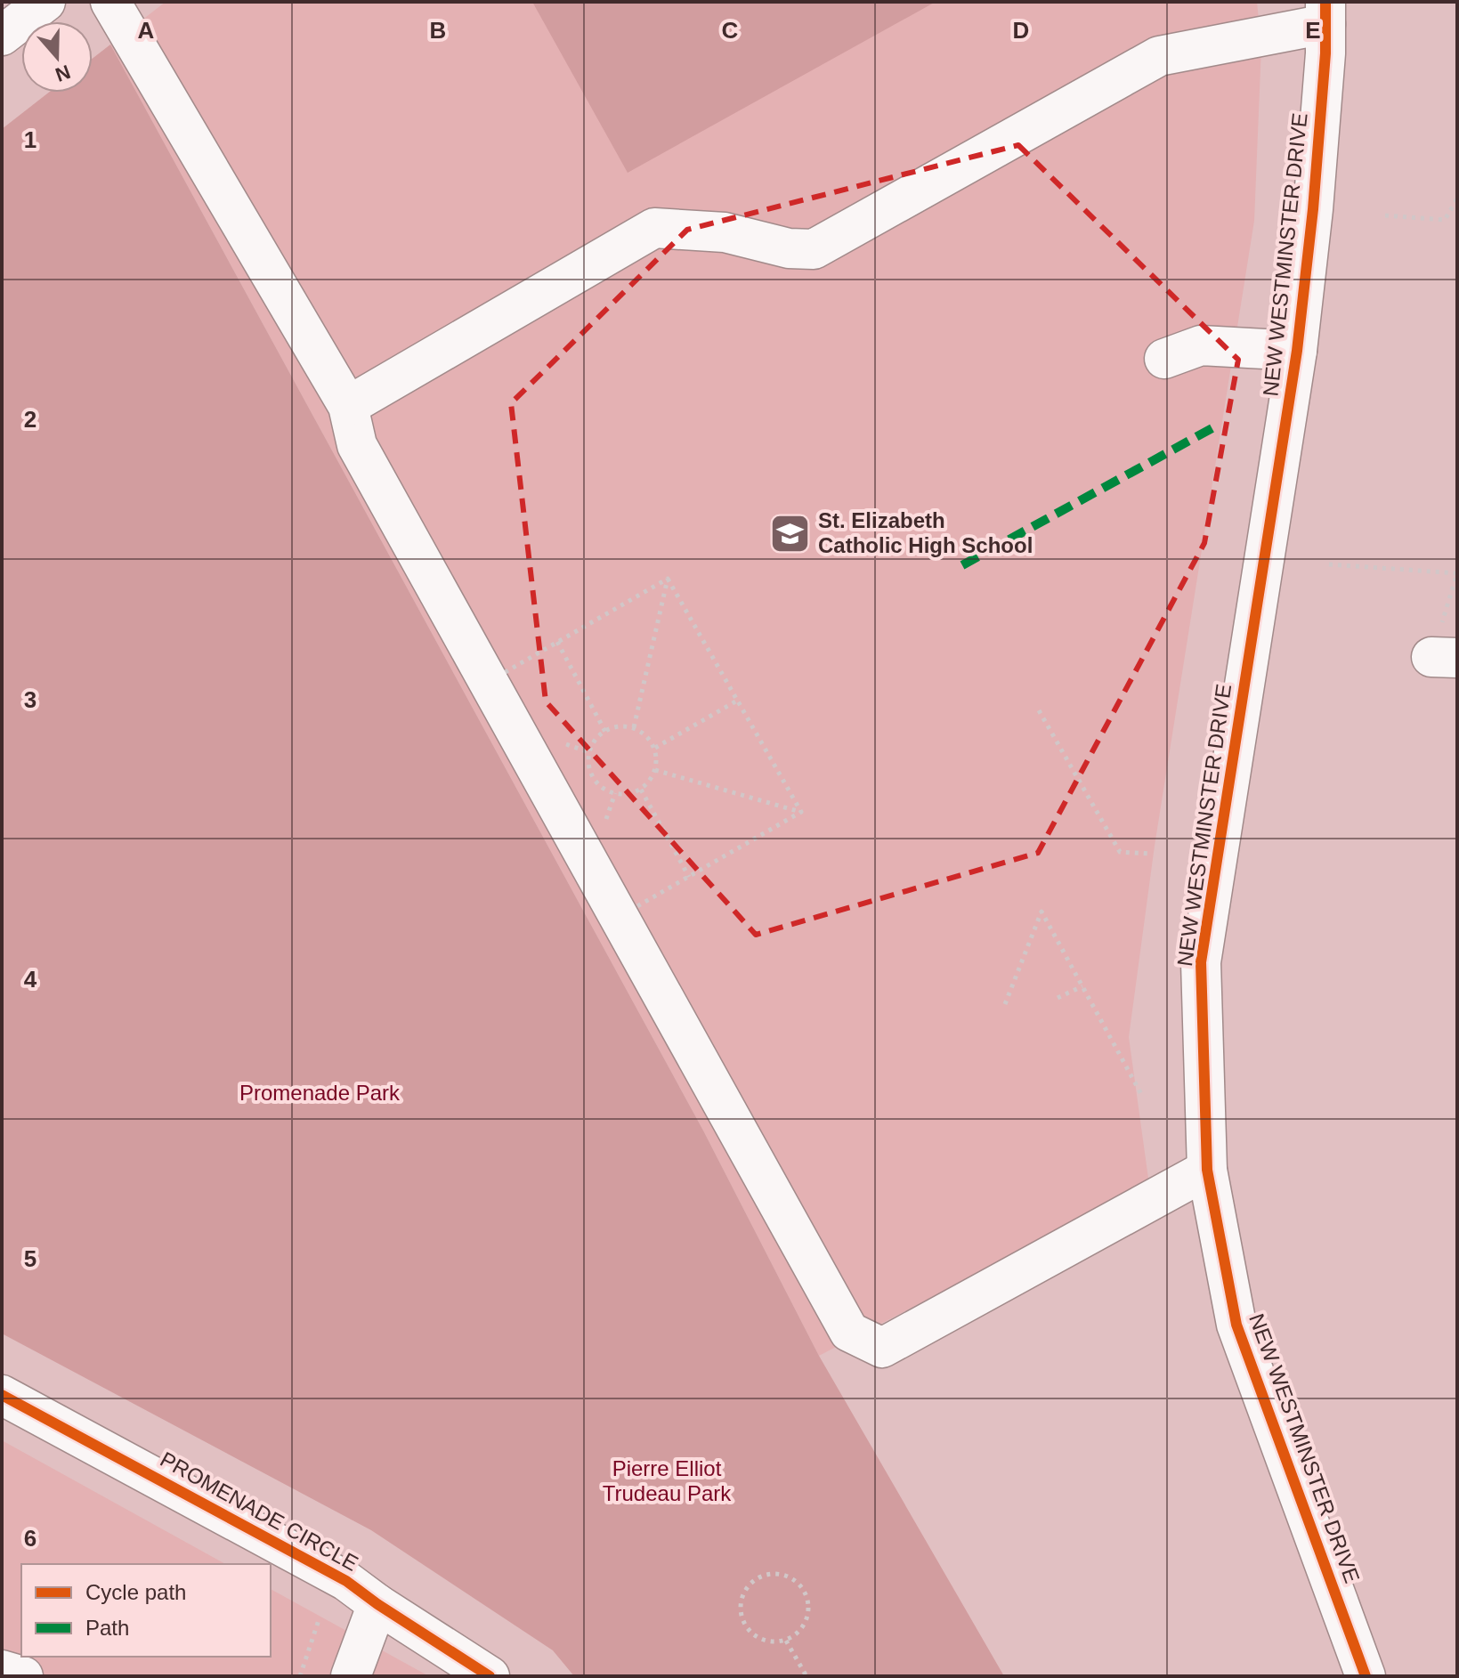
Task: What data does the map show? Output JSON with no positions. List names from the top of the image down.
{
  "streets": {
    "street": ["NEW WESTMINSTER DRIVE", "PROMENADE CIRCLE"]
  },
  "parks": ["Promenade Park", "Pierre Elliot Trudeau Park"],
  "places": {
    "school or university": ["St. Elizabeth Catholic High School"]
  },
  "legend": ["Cycle path", "Path"],
  "north": "bottom",
  "grid": {
    "columns": [
      "A",
      "B",
      "C",
      "D",
      "E"
    ],
    "rows": [
      "1",
      "2",
      "3",
      "4",
      "5",
      "6"
    ]
  }
}
